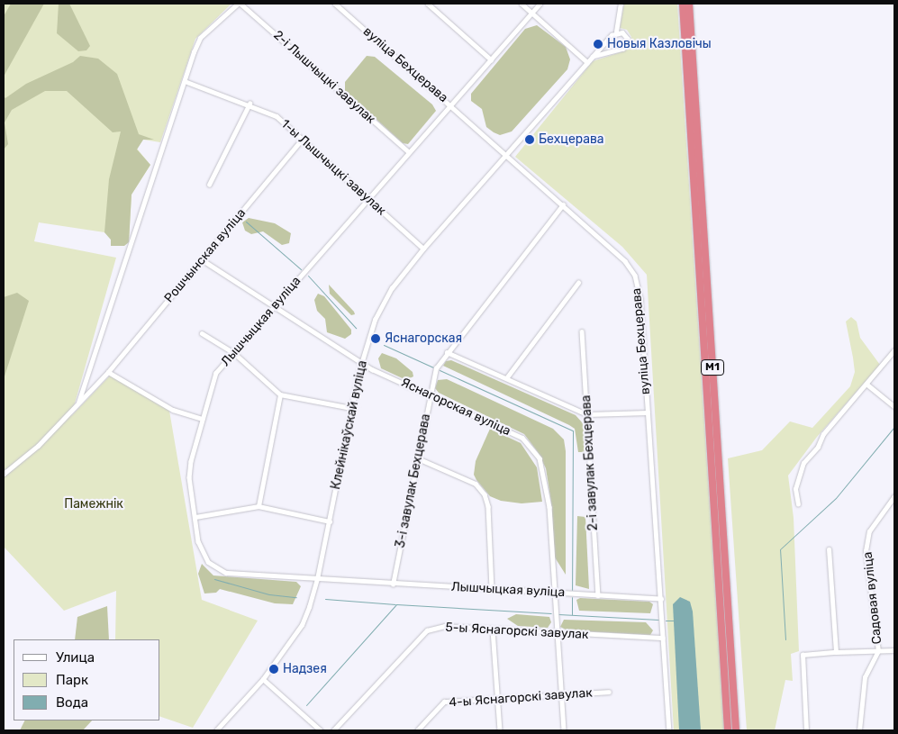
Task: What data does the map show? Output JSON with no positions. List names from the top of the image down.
{
  "streets": {
    "highway": ["М1"],
    "street": [
      "вуліца Бехцерава",
      "2-і Лышчыцкі завулак",
      "1-ы Лышчыцкі завулак",
      "Рошчынская вуліца",
      "Лышчыцкая вуліца",
      "Яснагорская вуліца",
      "Клейнікаўскай вуліца",
      "2-і завулак Бехцерава",
      "3-і завулак Бехцерава",
      "Садовая вуліца",
      "5-ы Яснагорскі завулак",
      "4-ы Яснагорскі завулак"
    ]
  },
  "crossings": [
    ["вуліца Бехцерава", "Лышчыцкая вуліца"],
    ["вуліца Бехцерава", "Клейнікаўскай вуліца"],
    ["вуліца Бехцерава", "3-і завулак Бехцерава"],
    ["вуліца Бехцерава", "5-ы Яснагорскі завулак"],
    ["2-і Лышчыцкі завулак", "Лышчыцкая вуліца"],
    ["1-ы Лышчыцкі завулак", "Рошчынская вуліца"],
    ["1-ы Лышчыцкі завулак", "Лышчыцкая вуліца"],
    ["1-ы Лышчыцкі завулак", "Клейнікаўскай вуліца"],
    ["Рошчынская вуліца", "Яснагорская вуліца"],
    ["Лышчыцкая вуліца", "Яснагорская вуліца"],
    ["Лышчыцкая вуліца", "Клейнікаўскай вуліца"],
    ["Лышчыцкая вуліца", "2-і завулак Бехцерава"],
    ["Лышчыцкая вуліца", "3-і завулак Бехцерава"],
    ["Яснагорская вуліца", "Клейнікаўскай вуліца"],
    ["Яснагорская вуліца", "3-і завулак Бехцерава"],
    ["Яснагорская вуліца", "5-ы Яснагорскі завулак"],
    ["Яснагорская вуліца", "4-ы Яснагорскі завулак"]
  ],
  "parks": ["Памежнік"],
  "places": [
    "Новыя Казловічы",
    "Бехцерава",
    "Яснагорская",
    "Надзея"
  ],
  "legend": ["Улица", "Парк", "Вода"]
}
